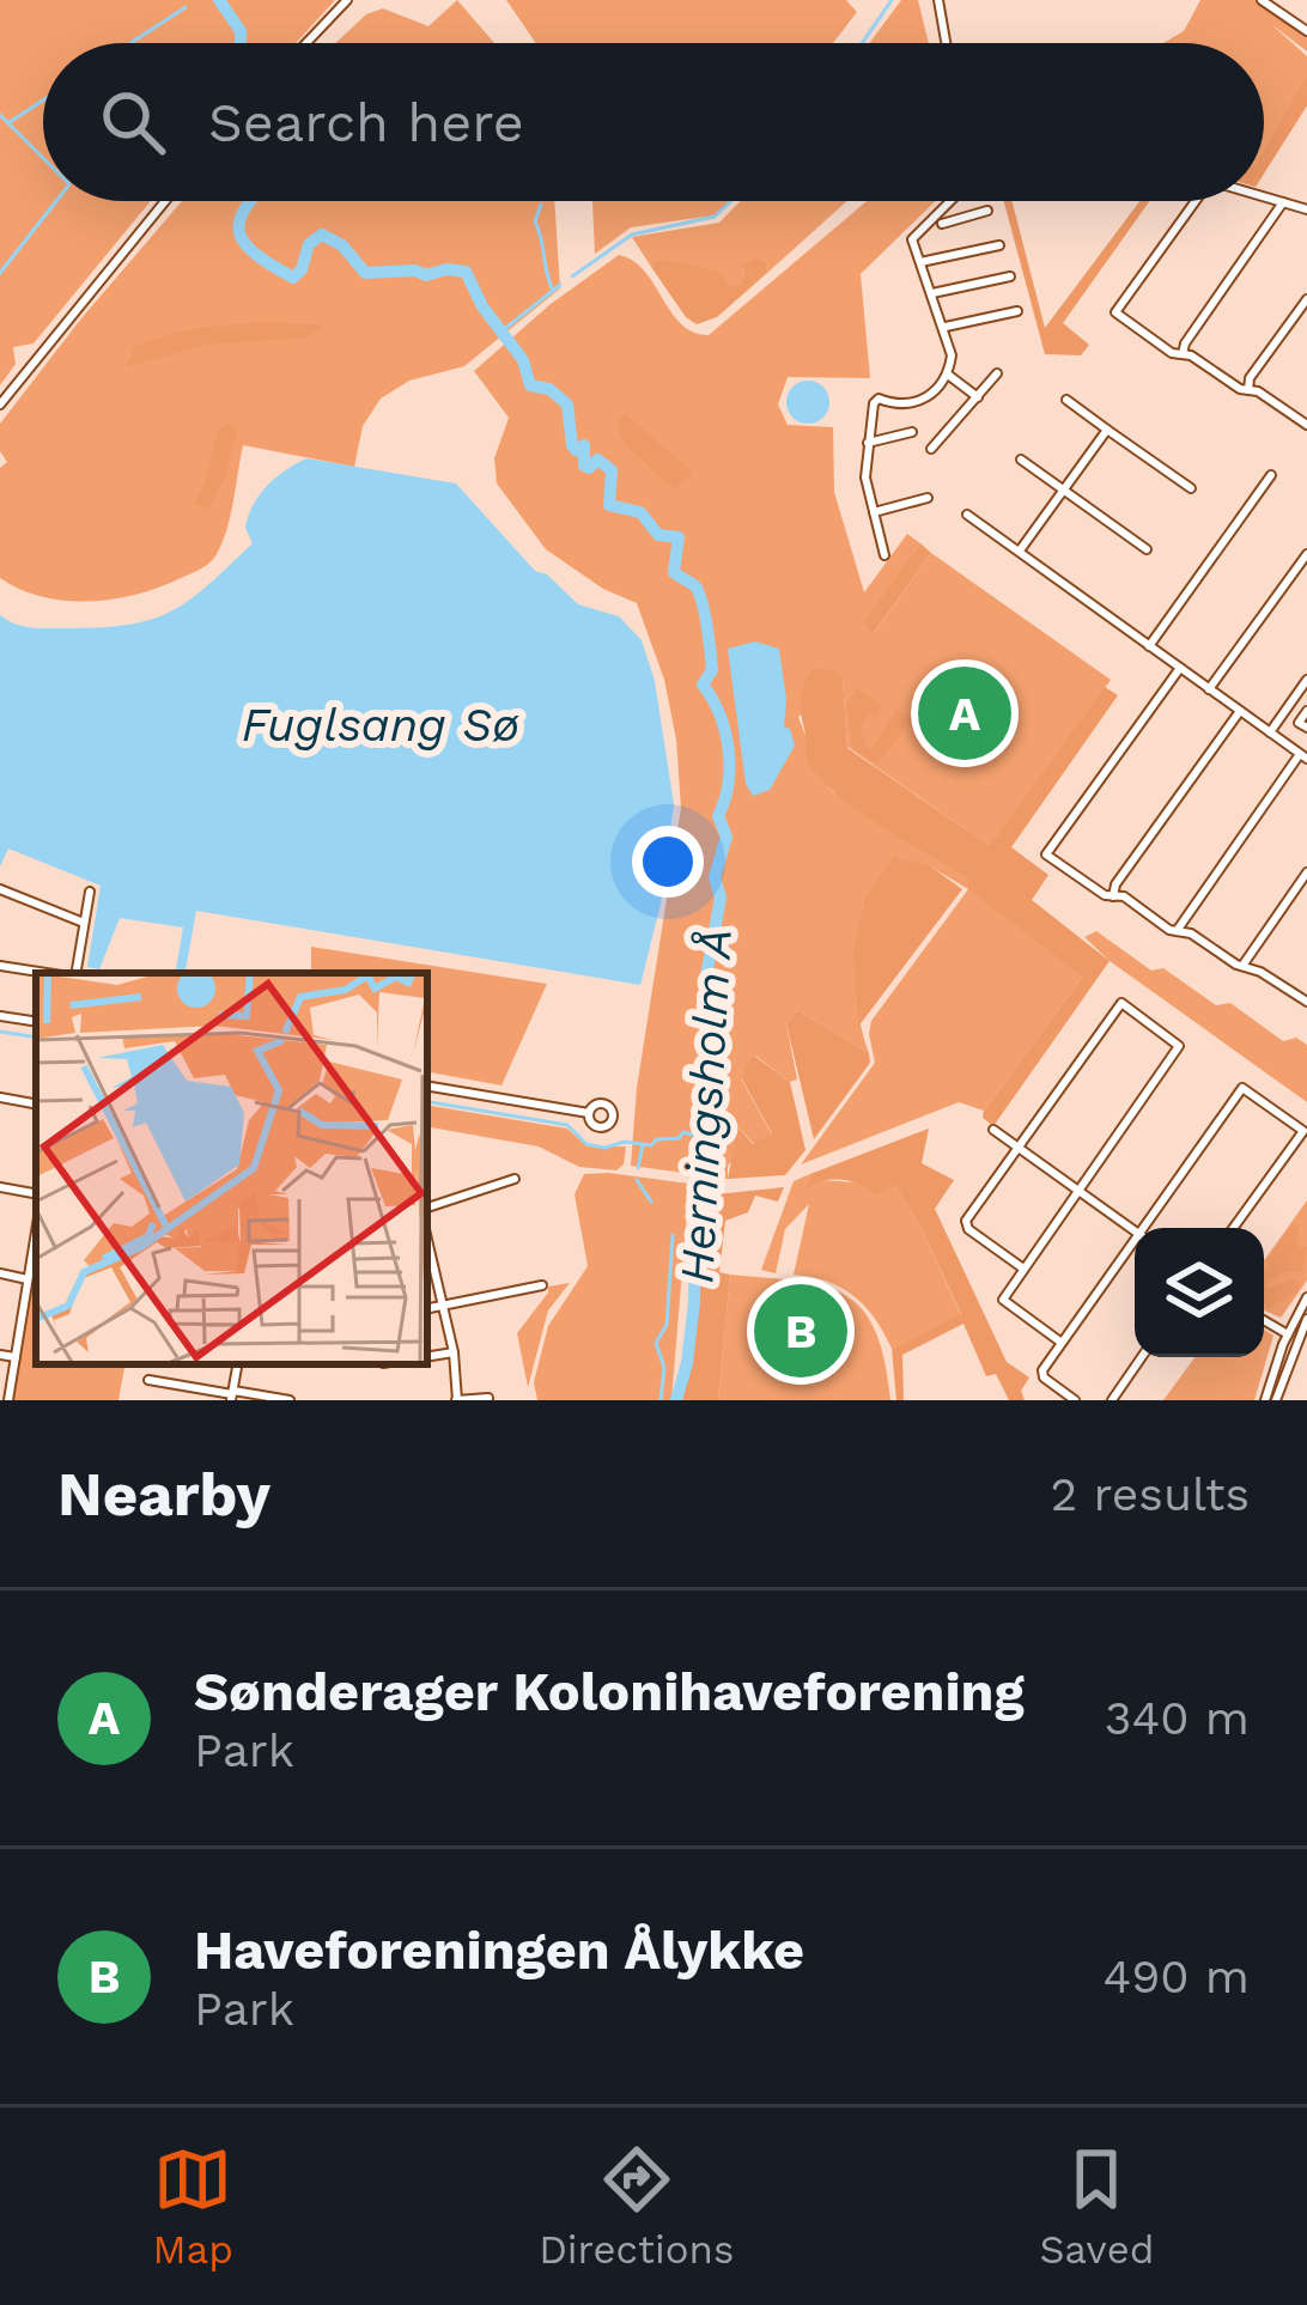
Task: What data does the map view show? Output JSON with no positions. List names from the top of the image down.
{
  "water": ["Fuglsang Sø", "Herningsholm Å"],
  "page": {
    "search": "Search here",
    "pins": ["A", "B"],
    "heading": ["Nearby", "2 results"],
    "list": [
      {
        "mark": "A",
        "name": "Sønderager Kolonihaveforening",
        "note": "Park",
        "value": "340 m"
      },
      {
        "mark": "B",
        "name": "Haveforeningen Ålykke",
        "note": "Park",
        "value": "490 m"
      }
    ],
    "nav": ["Map", "Directions", "Saved"]
  }
}
